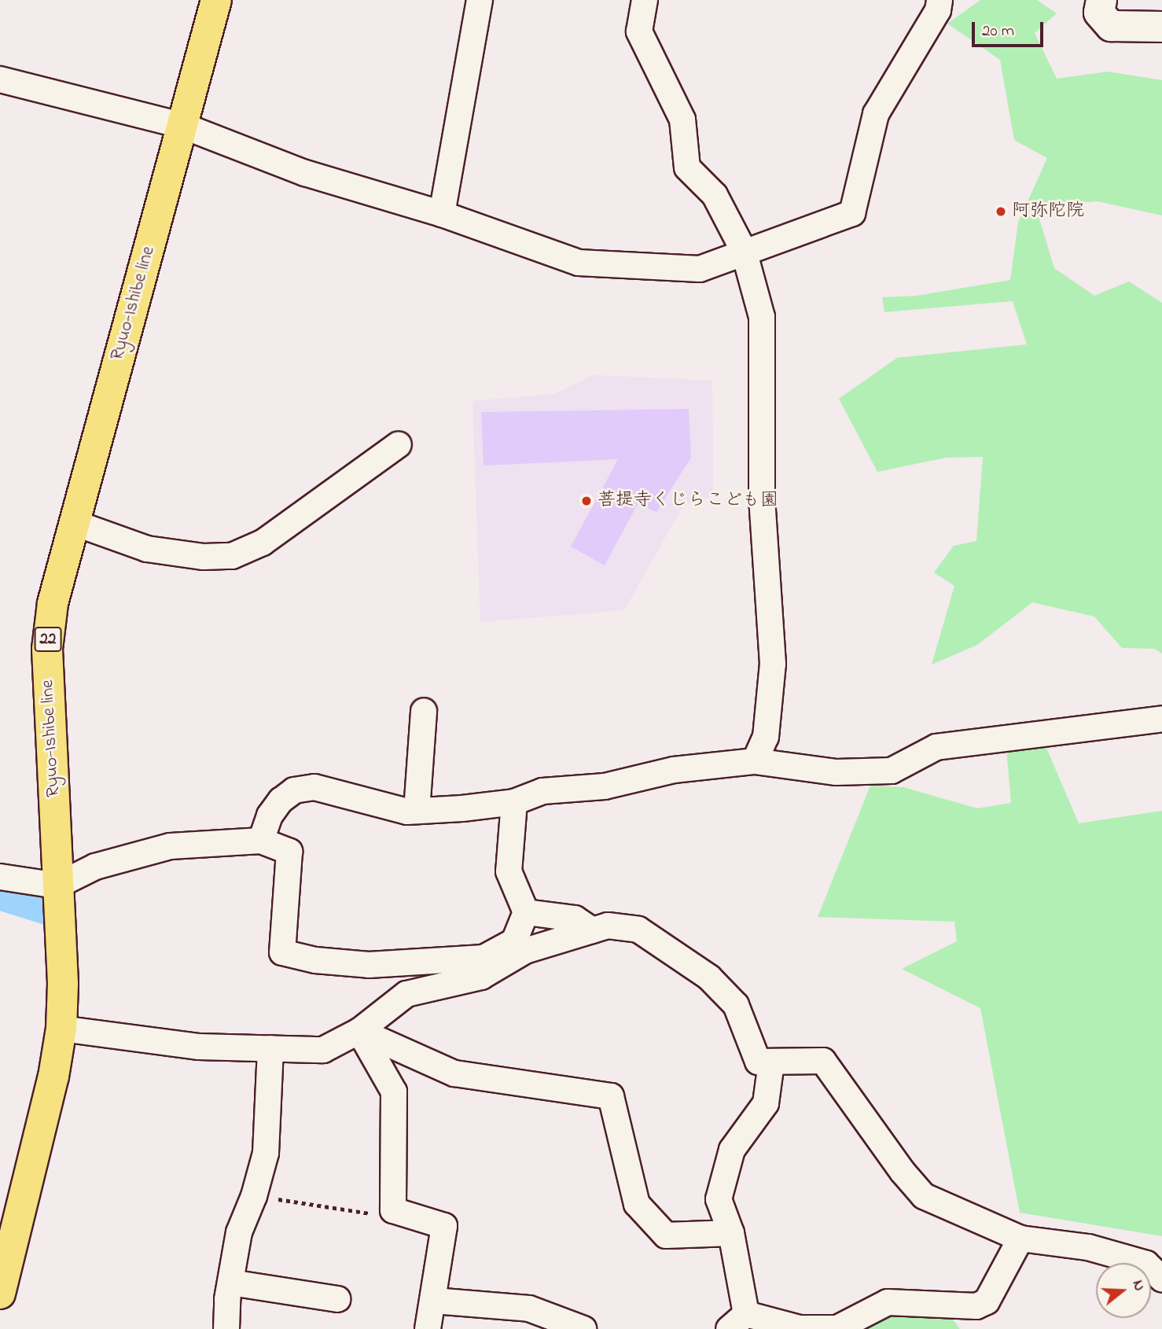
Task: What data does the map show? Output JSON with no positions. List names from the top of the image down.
{
  "streets": {
    "main road": ["Ryuo-Ishibe line", "22"]
  },
  "places": ["阿弥陀院", "菩提寺くじらこども園"],
  "scale_bar": "20 m",
  "north": "right"
}
